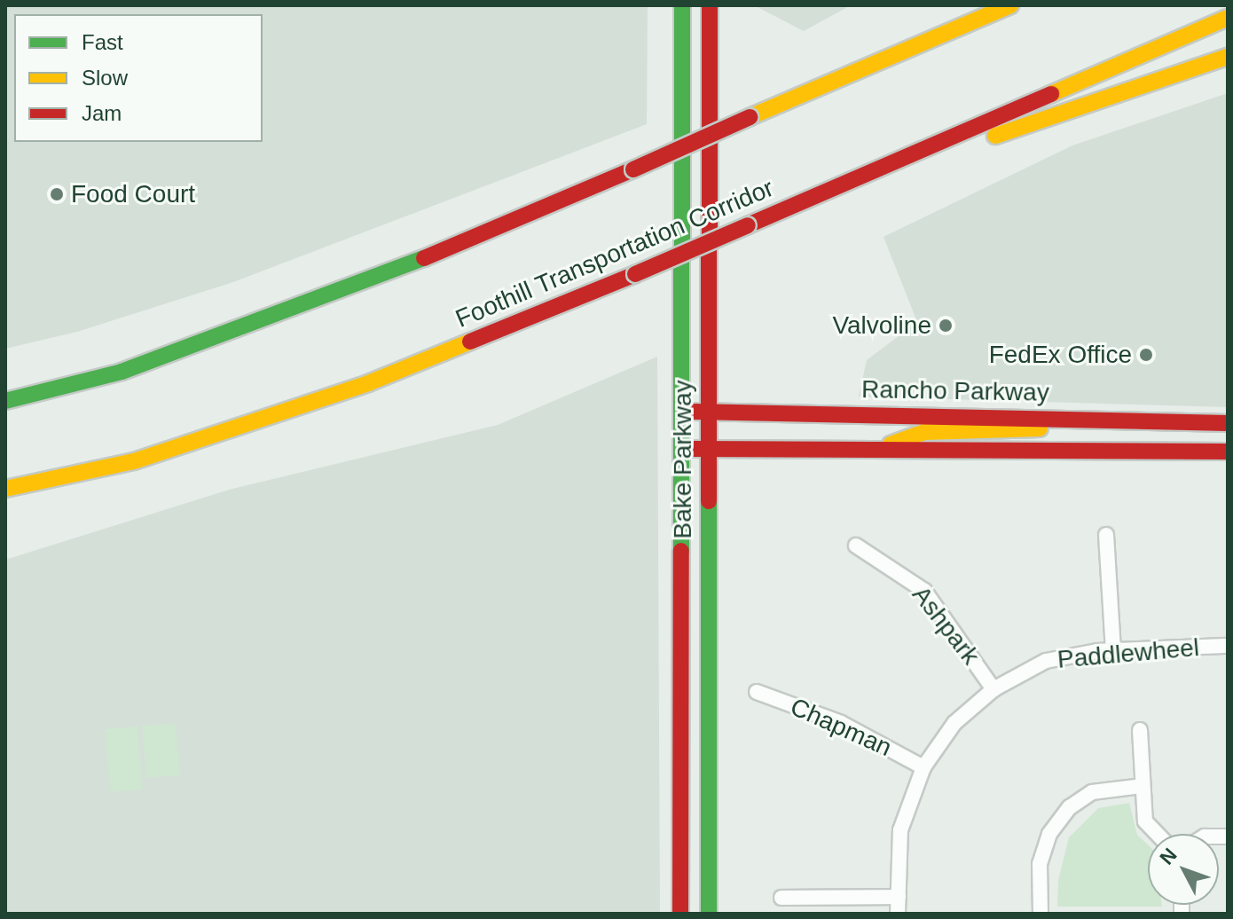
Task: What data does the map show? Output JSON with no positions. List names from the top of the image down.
{
  "streets": {
    "main road": ["Foothill Transportation Corridor", "Rancho Parkway", "Bake Parkway"],
    "street": ["Ashpark", "Paddlewheel", "Chapman"]
  },
  "crossings": [
    ["Rancho Parkway", "Bake Parkway"],
    ["Ashpark", "Paddlewheel"],
    ["Paddlewheel", "Chapman"]
  ],
  "places": ["Food Court", "Valvoline", "FedEx Office"],
  "legend": ["Fast", "Slow", "Jam"],
  "north": "top left"
}
